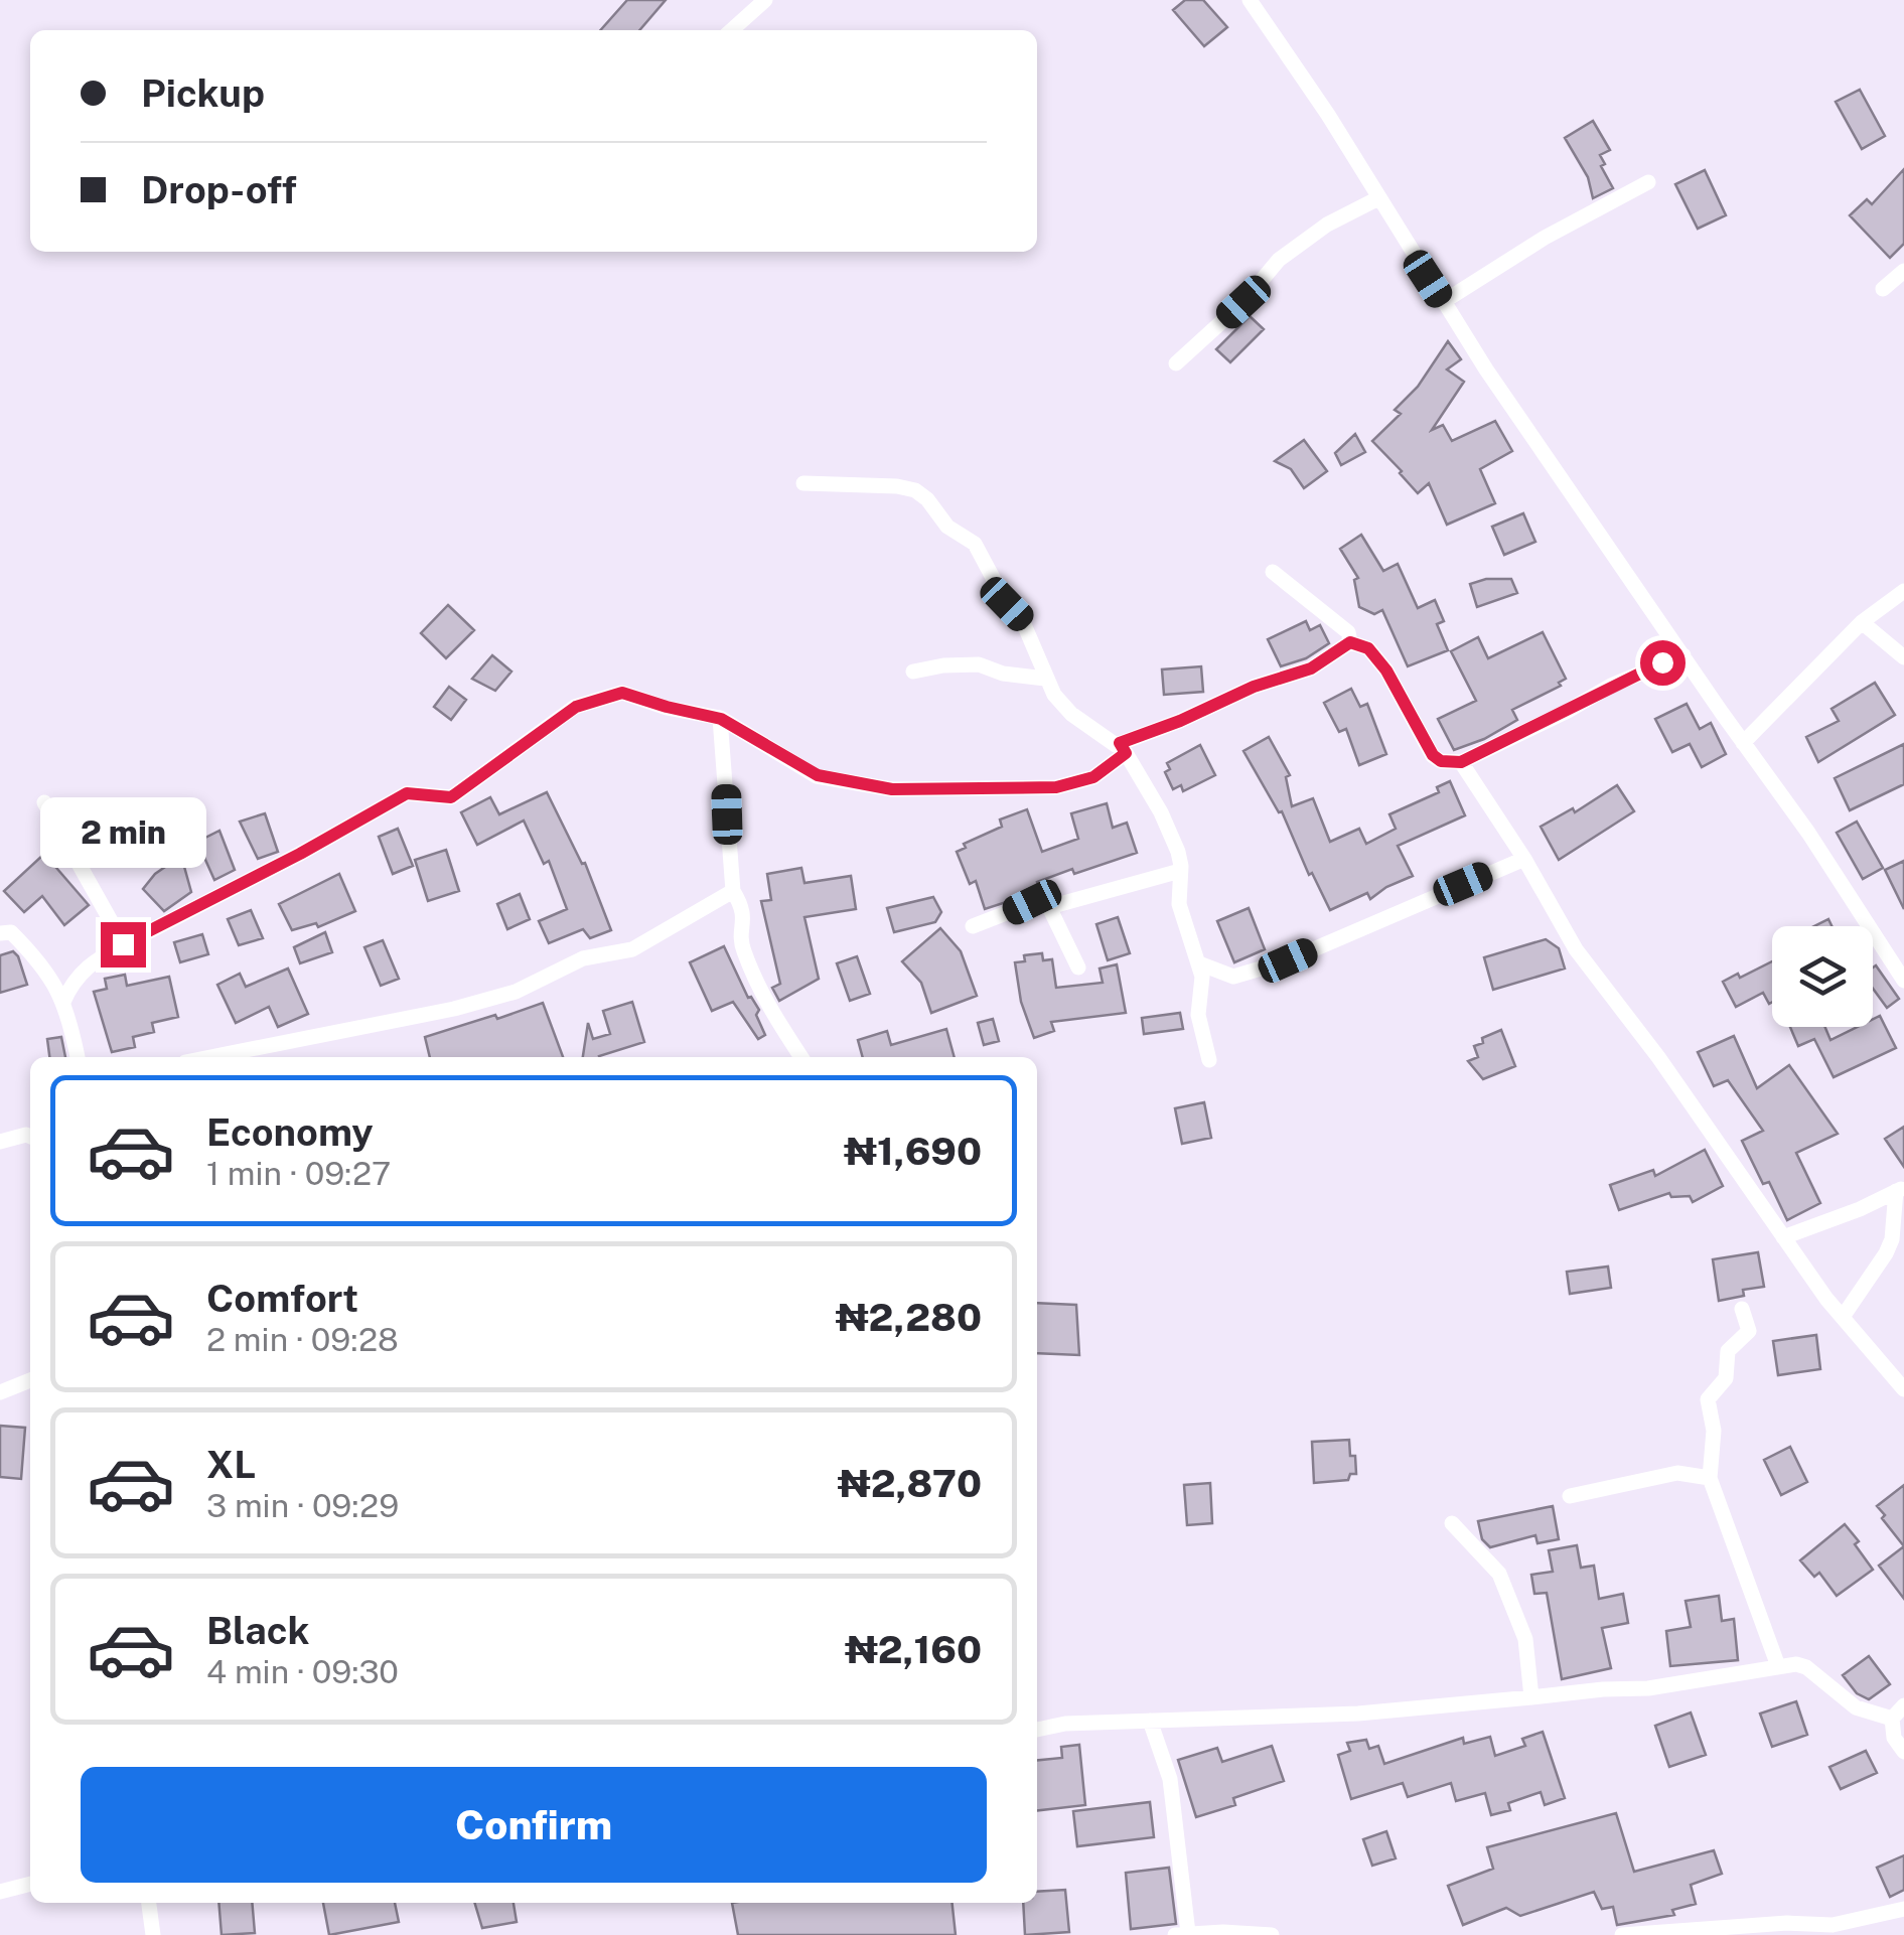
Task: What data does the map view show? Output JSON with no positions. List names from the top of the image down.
{
  "page": {
    "banner": ["Pickup", "Drop-off"],
    "bubble": "2 min",
    "list": [
      {
        "name": "Economy",
        "note": "1 min · 09:27",
        "value": "₦1,690"
      },
      {
        "name": "Comfort",
        "note": "2 min · 09:28",
        "value": "₦2,280"
      },
      {
        "name": "XL",
        "note": "3 min · 09:29",
        "value": "₦2,870"
      },
      {
        "name": "Black",
        "note": "4 min · 09:30",
        "value": "₦2,160"
      }
    ],
    "buttons": "Confirm"
  }
}
